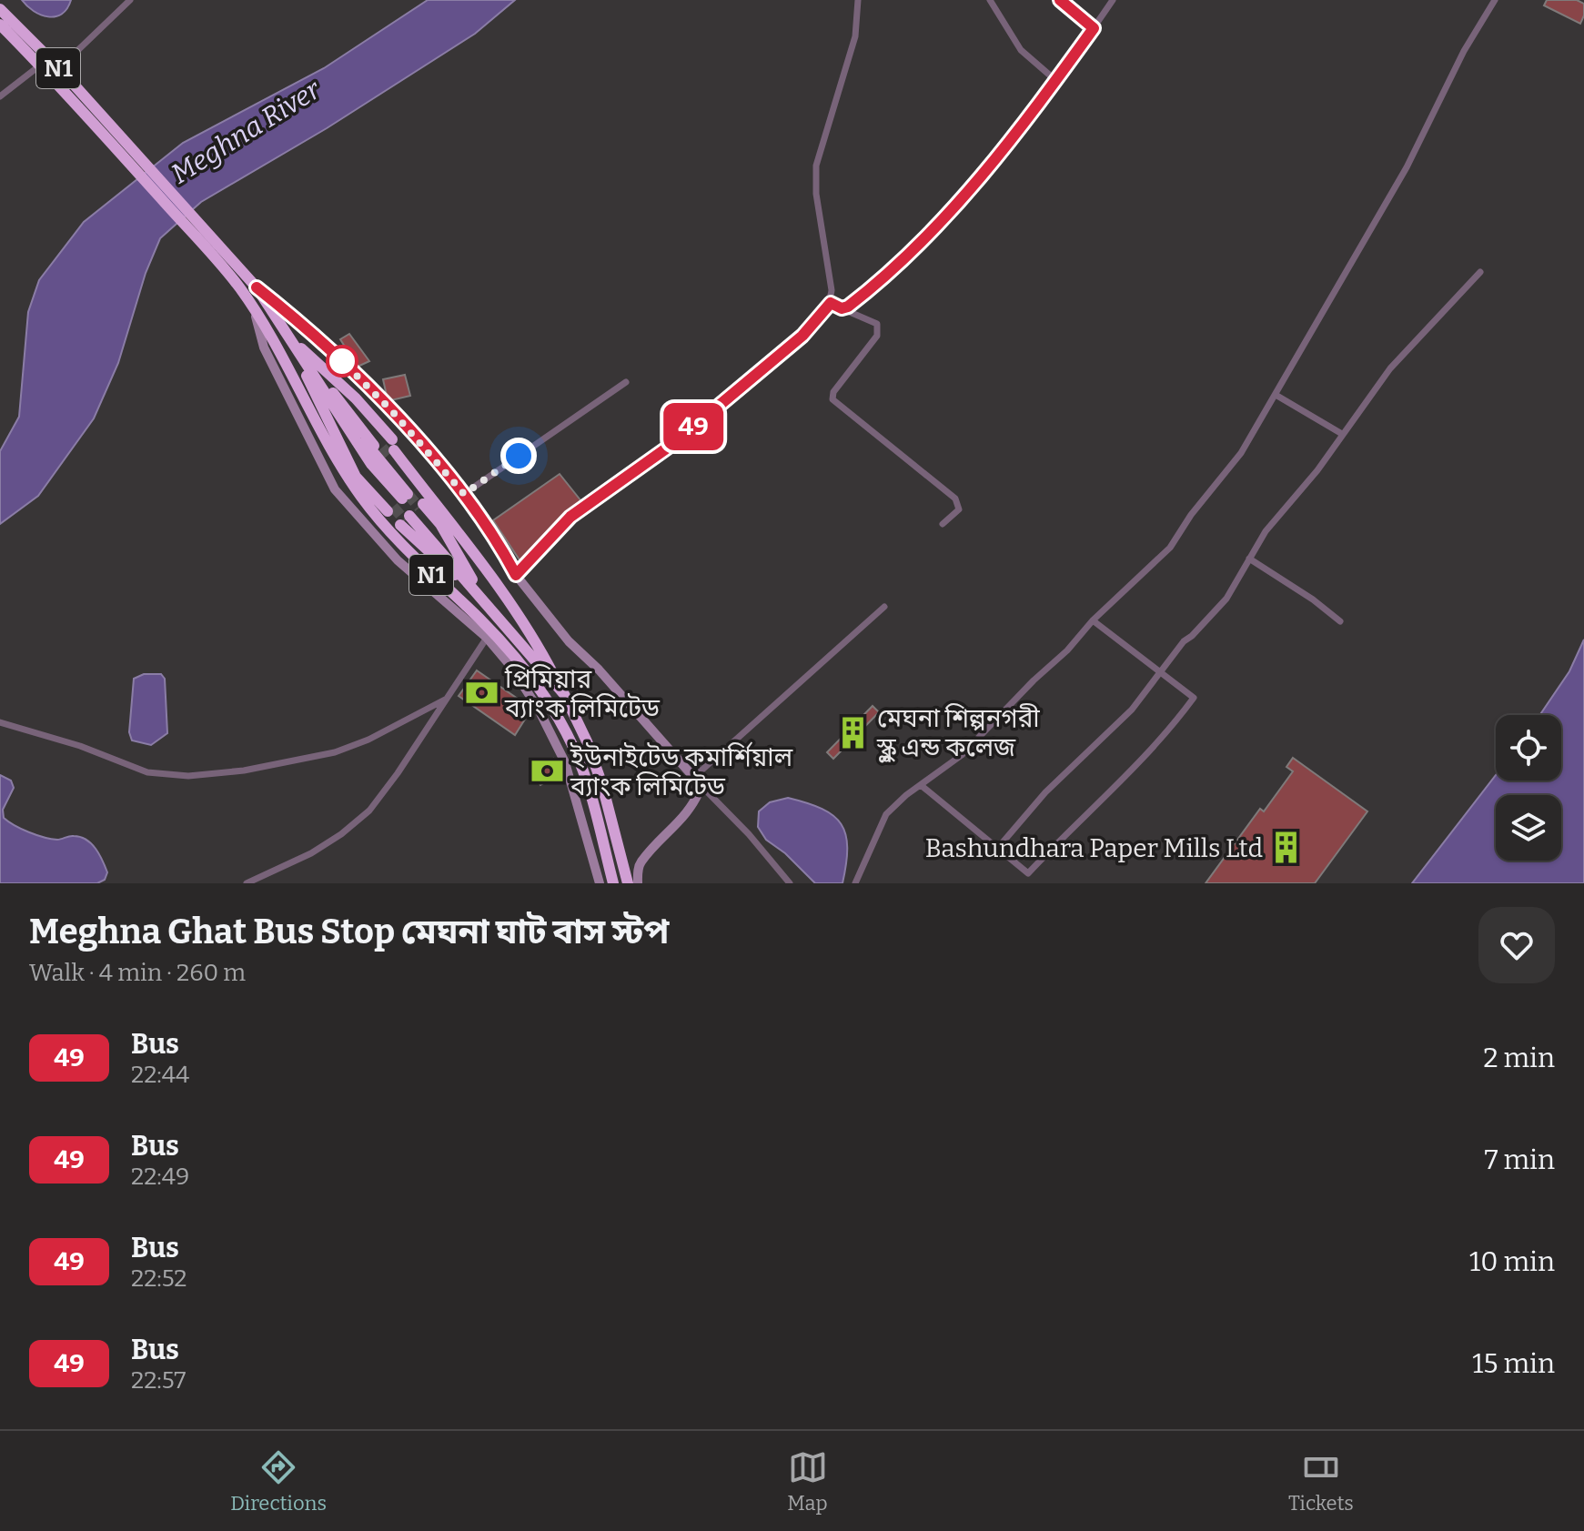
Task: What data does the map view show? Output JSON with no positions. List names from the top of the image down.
{
  "streets": {
    "highway": ["N1"]
  },
  "water": ["Meghna River"],
  "places": {
    "bank": ["প্রিমিয়ার ব্যাংক লিমিটেড", "ইউনাইটেড কমার্শিয়াল ব্যাংক লিমিটেড"],
    "building": ["মেঘনা শিল্পনগরী স্কুল এন্ড কলেজ", "Bashundhara Paper Mills Ltd"]
  },
  "lines": ["bus line 49"],
  "page": {
    "on_map": "49",
    "heading": ["Meghna Ghat Bus Stop মেঘনা ঘাট বাস স্টপ", "Walk · 4 min · 260 m"],
    "list": [
      {
        "mark": "49",
        "name": "Bus",
        "note": "22:44",
        "value": "2 min"
      },
      {
        "mark": "49",
        "name": "Bus",
        "note": "22:49",
        "value": "7 min"
      },
      {
        "mark": "49",
        "name": "Bus",
        "note": "22:52",
        "value": "10 min"
      },
      {
        "mark": "49",
        "name": "Bus",
        "note": "22:57",
        "value": "15 min"
      }
    ],
    "tabs": ["Directions", "Map", "Tickets"]
  }
}
